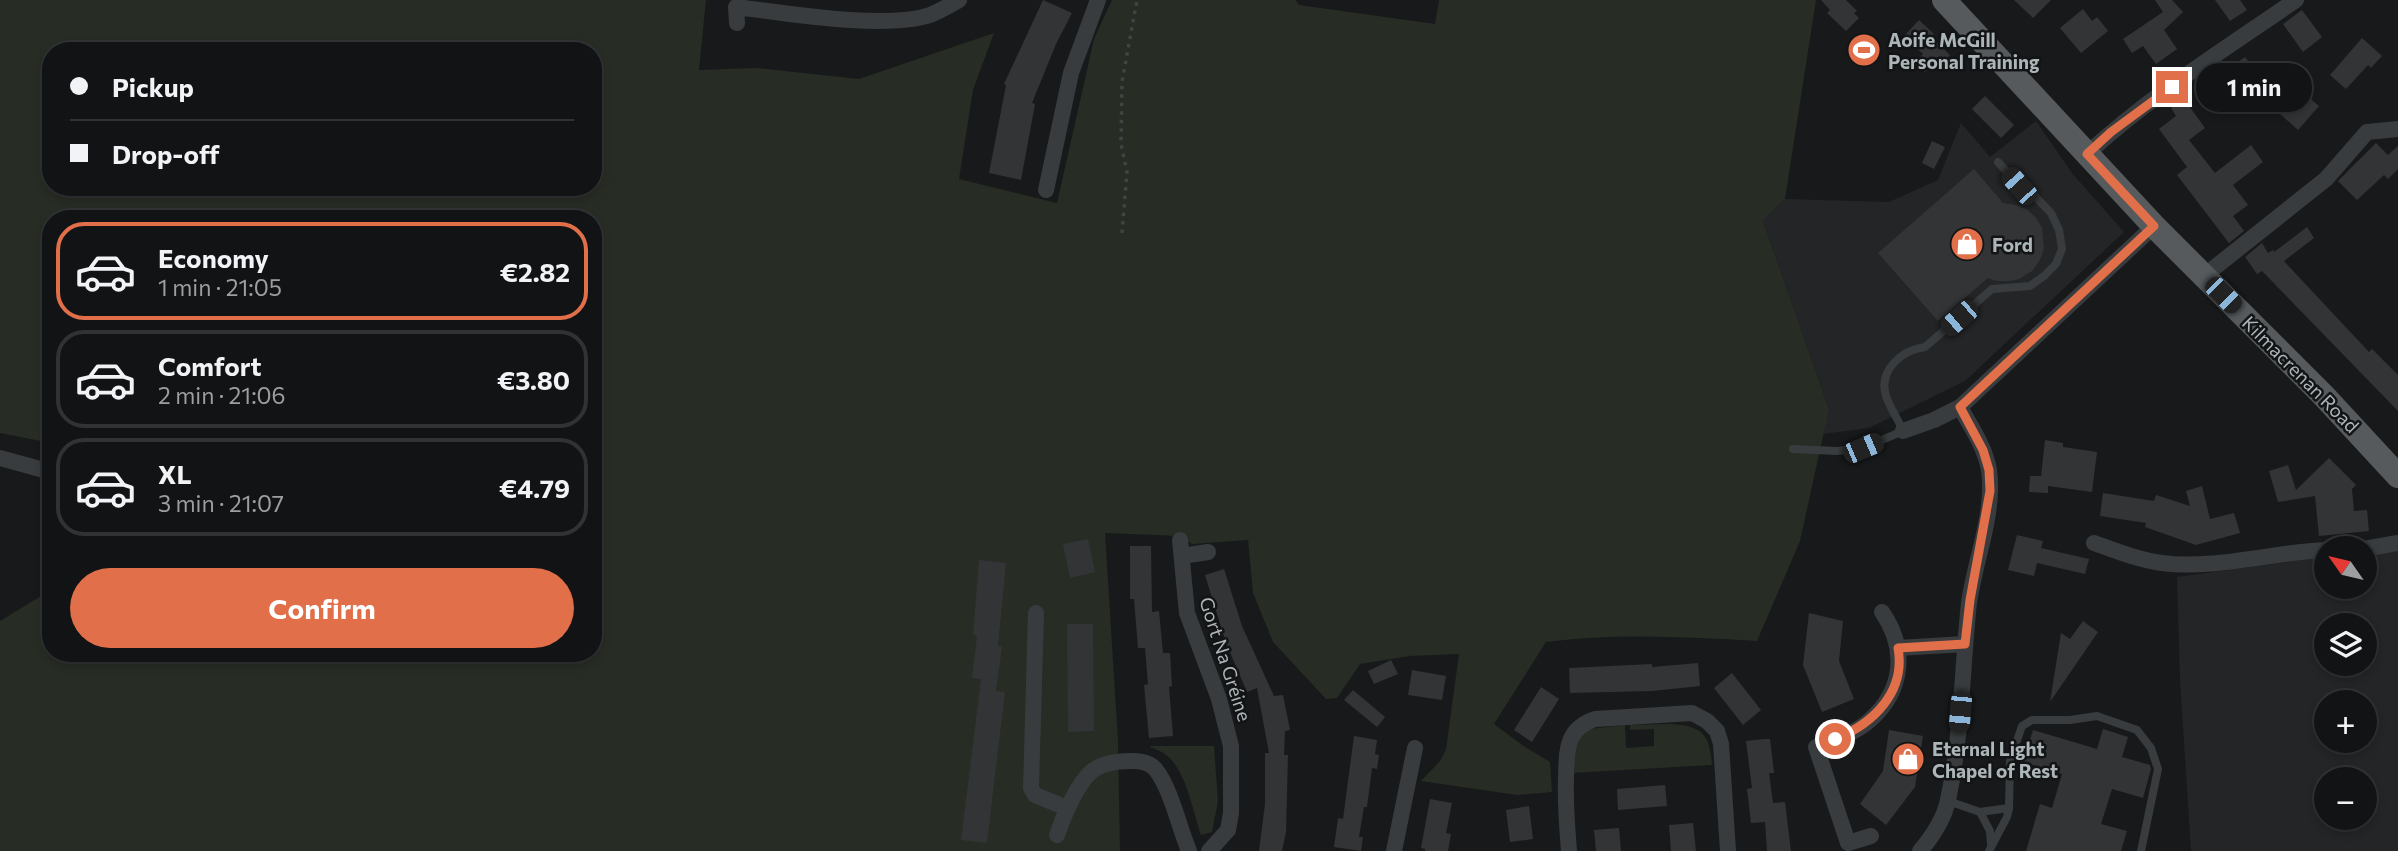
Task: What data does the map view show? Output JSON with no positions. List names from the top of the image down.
{
  "streets": {
    "main road": ["Kilmacrenan Road"],
    "street": ["Gort Na Gréine"]
  },
  "places": {
    "sports": ["Aoife McGill Personal Training"],
    "shop": ["Ford", "Eternal Light Chapel of Rest"]
  },
  "north": "top left",
  "page": {
    "banner": ["Pickup", "Drop-off"],
    "bubble": "1 min",
    "list": [
      {
        "name": "Economy",
        "note": "1 min · 21:05",
        "value": "€2.82"
      },
      {
        "name": "Comfort",
        "note": "2 min · 21:06",
        "value": "€3.80"
      },
      {
        "name": "XL",
        "note": "3 min · 21:07",
        "value": "€4.79"
      }
    ],
    "map_buttons": ["+", "−"],
    "buttons": "Confirm"
  }
}
